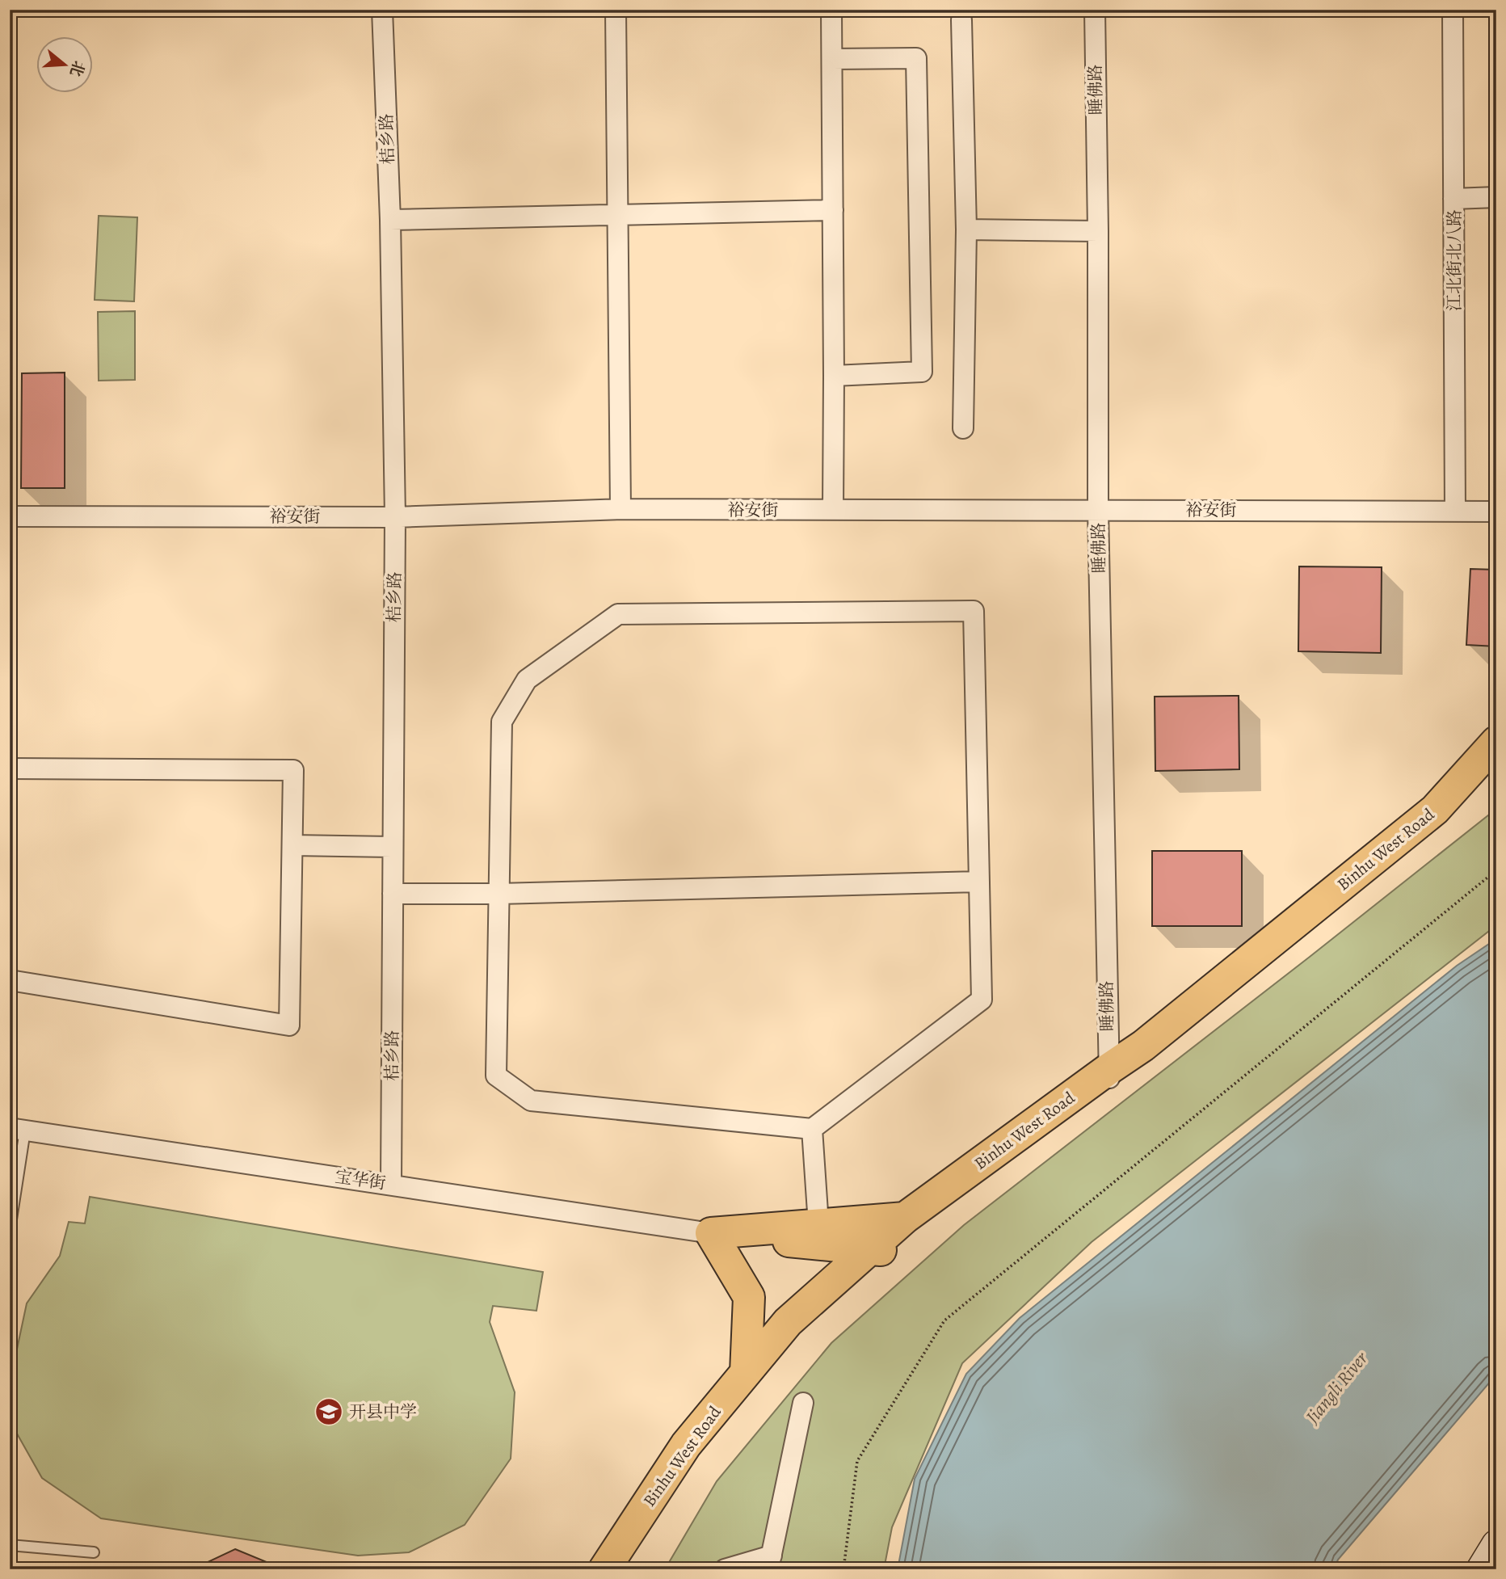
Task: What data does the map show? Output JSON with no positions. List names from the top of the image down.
{
  "streets": {
    "main road": ["Binhu West Road"],
    "street": [
      "睡佛路",
      "桔乡路",
      "江北街北八路",
      "裕安街",
      "宝华街"
    ]
  },
  "crossings": [
    ["睡佛路", "裕安街"],
    ["睡佛路", "Binhu West Road"],
    ["桔乡路", "裕安街"],
    ["桔乡路", "宝华街"],
    ["江北街北八路", "裕安街"]
  ],
  "water": ["Jiangli River"],
  "places": {
    "school or university": ["开县中学"]
  },
  "north": "right"
}
